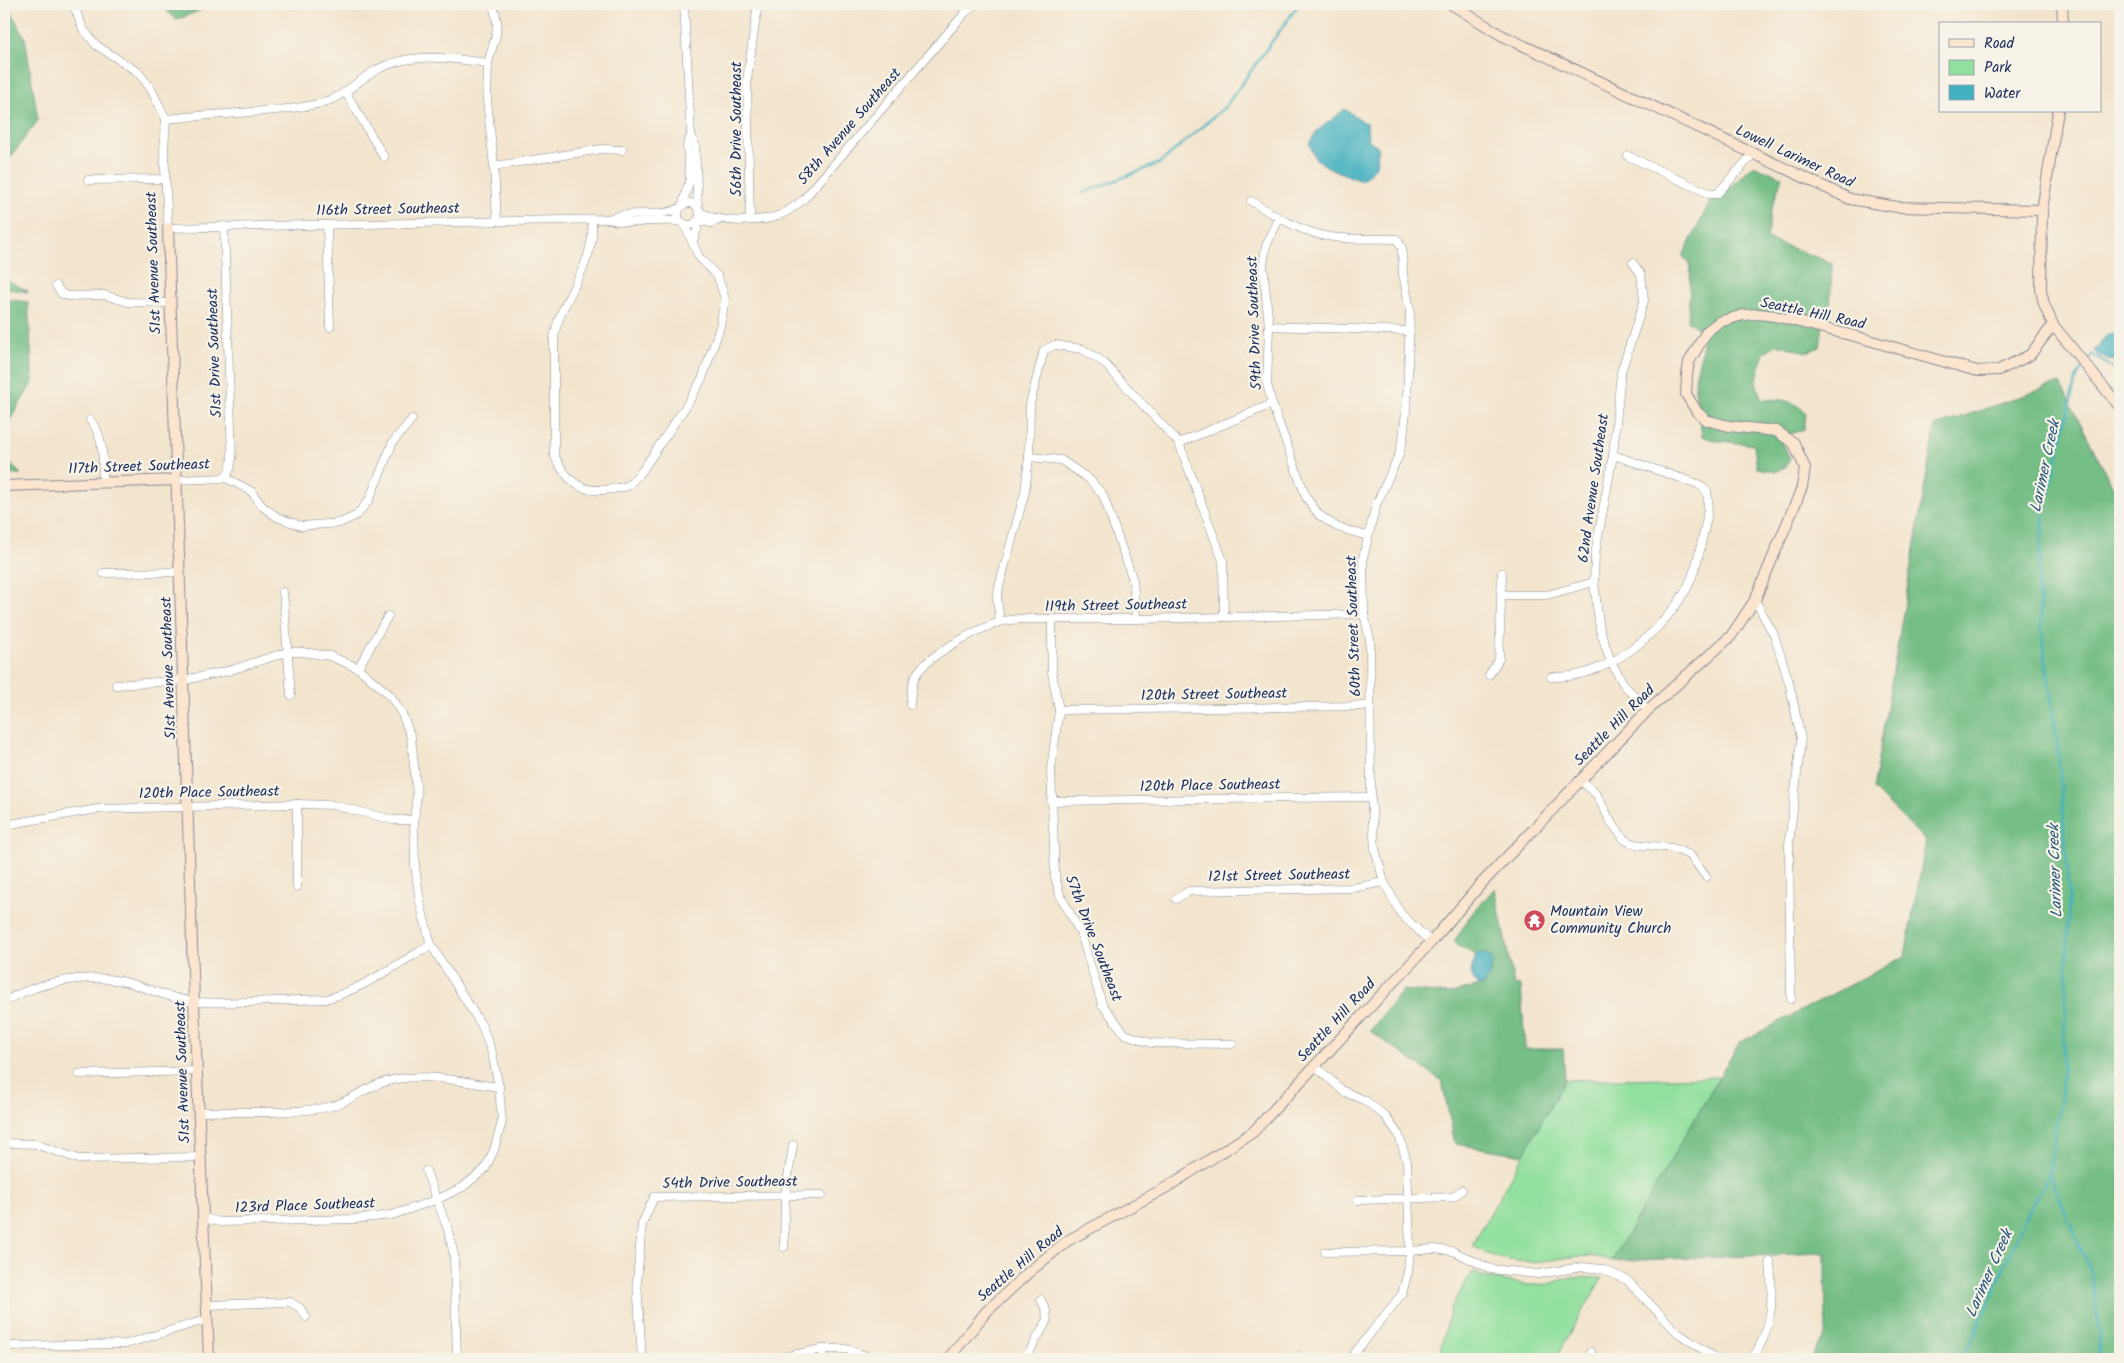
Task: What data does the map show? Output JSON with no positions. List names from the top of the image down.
{
  "streets": {
    "main road": [
      "Lowell Larimer Road",
      "51st Avenue Southeast",
      "Seattle Hill Road",
      "117th Street Southeast"
    ],
    "street": [
      "58th Avenue Southeast",
      "56th Drive Southeast",
      "116th Street Southeast",
      "59th Drive Southeast",
      "51st Drive Southeast",
      "62nd Avenue Southeast",
      "119th Street Southeast",
      "60th Street Southeast",
      "120th Street Southeast",
      "120th Place Southeast",
      "121st Street Southeast",
      "57th Drive Southeast",
      "54th Drive Southeast",
      "123rd Place Southeast"
    ]
  },
  "crossings": [
    ["58th Avenue Southeast", "56th Drive Southeast"],
    ["58th Avenue Southeast", "116th Street Southeast"],
    ["116th Street Southeast", "51st Avenue Southeast"],
    ["116th Street Southeast", "51st Drive Southeast"],
    ["51st Avenue Southeast", "117th Street Southeast"],
    ["51st Avenue Southeast", "120th Place Southeast"],
    ["51st Avenue Southeast", "123rd Place Southeast"],
    ["Seattle Hill Road", "62nd Avenue Southeast"],
    ["Seattle Hill Road", "60th Street Southeast"],
    ["59th Drive Southeast", "60th Street Southeast"],
    ["51st Drive Southeast", "117th Street Southeast"],
    ["119th Street Southeast", "60th Street Southeast"],
    ["119th Street Southeast", "57th Drive Southeast"],
    ["60th Street Southeast", "120th Street Southeast"],
    ["60th Street Southeast", "120th Place Southeast"],
    ["60th Street Southeast", "121st Street Southeast"],
    ["120th Street Southeast", "57th Drive Southeast"],
    ["120th Place Southeast", "57th Drive Southeast"],
    ["120th Place Southeast", "123rd Place Southeast"]
  ],
  "water": ["Larimer Creek"],
  "places": {
    "temple": ["Mountain View Community Church"]
  },
  "legend": ["Road", "Park", "Water"]
}
